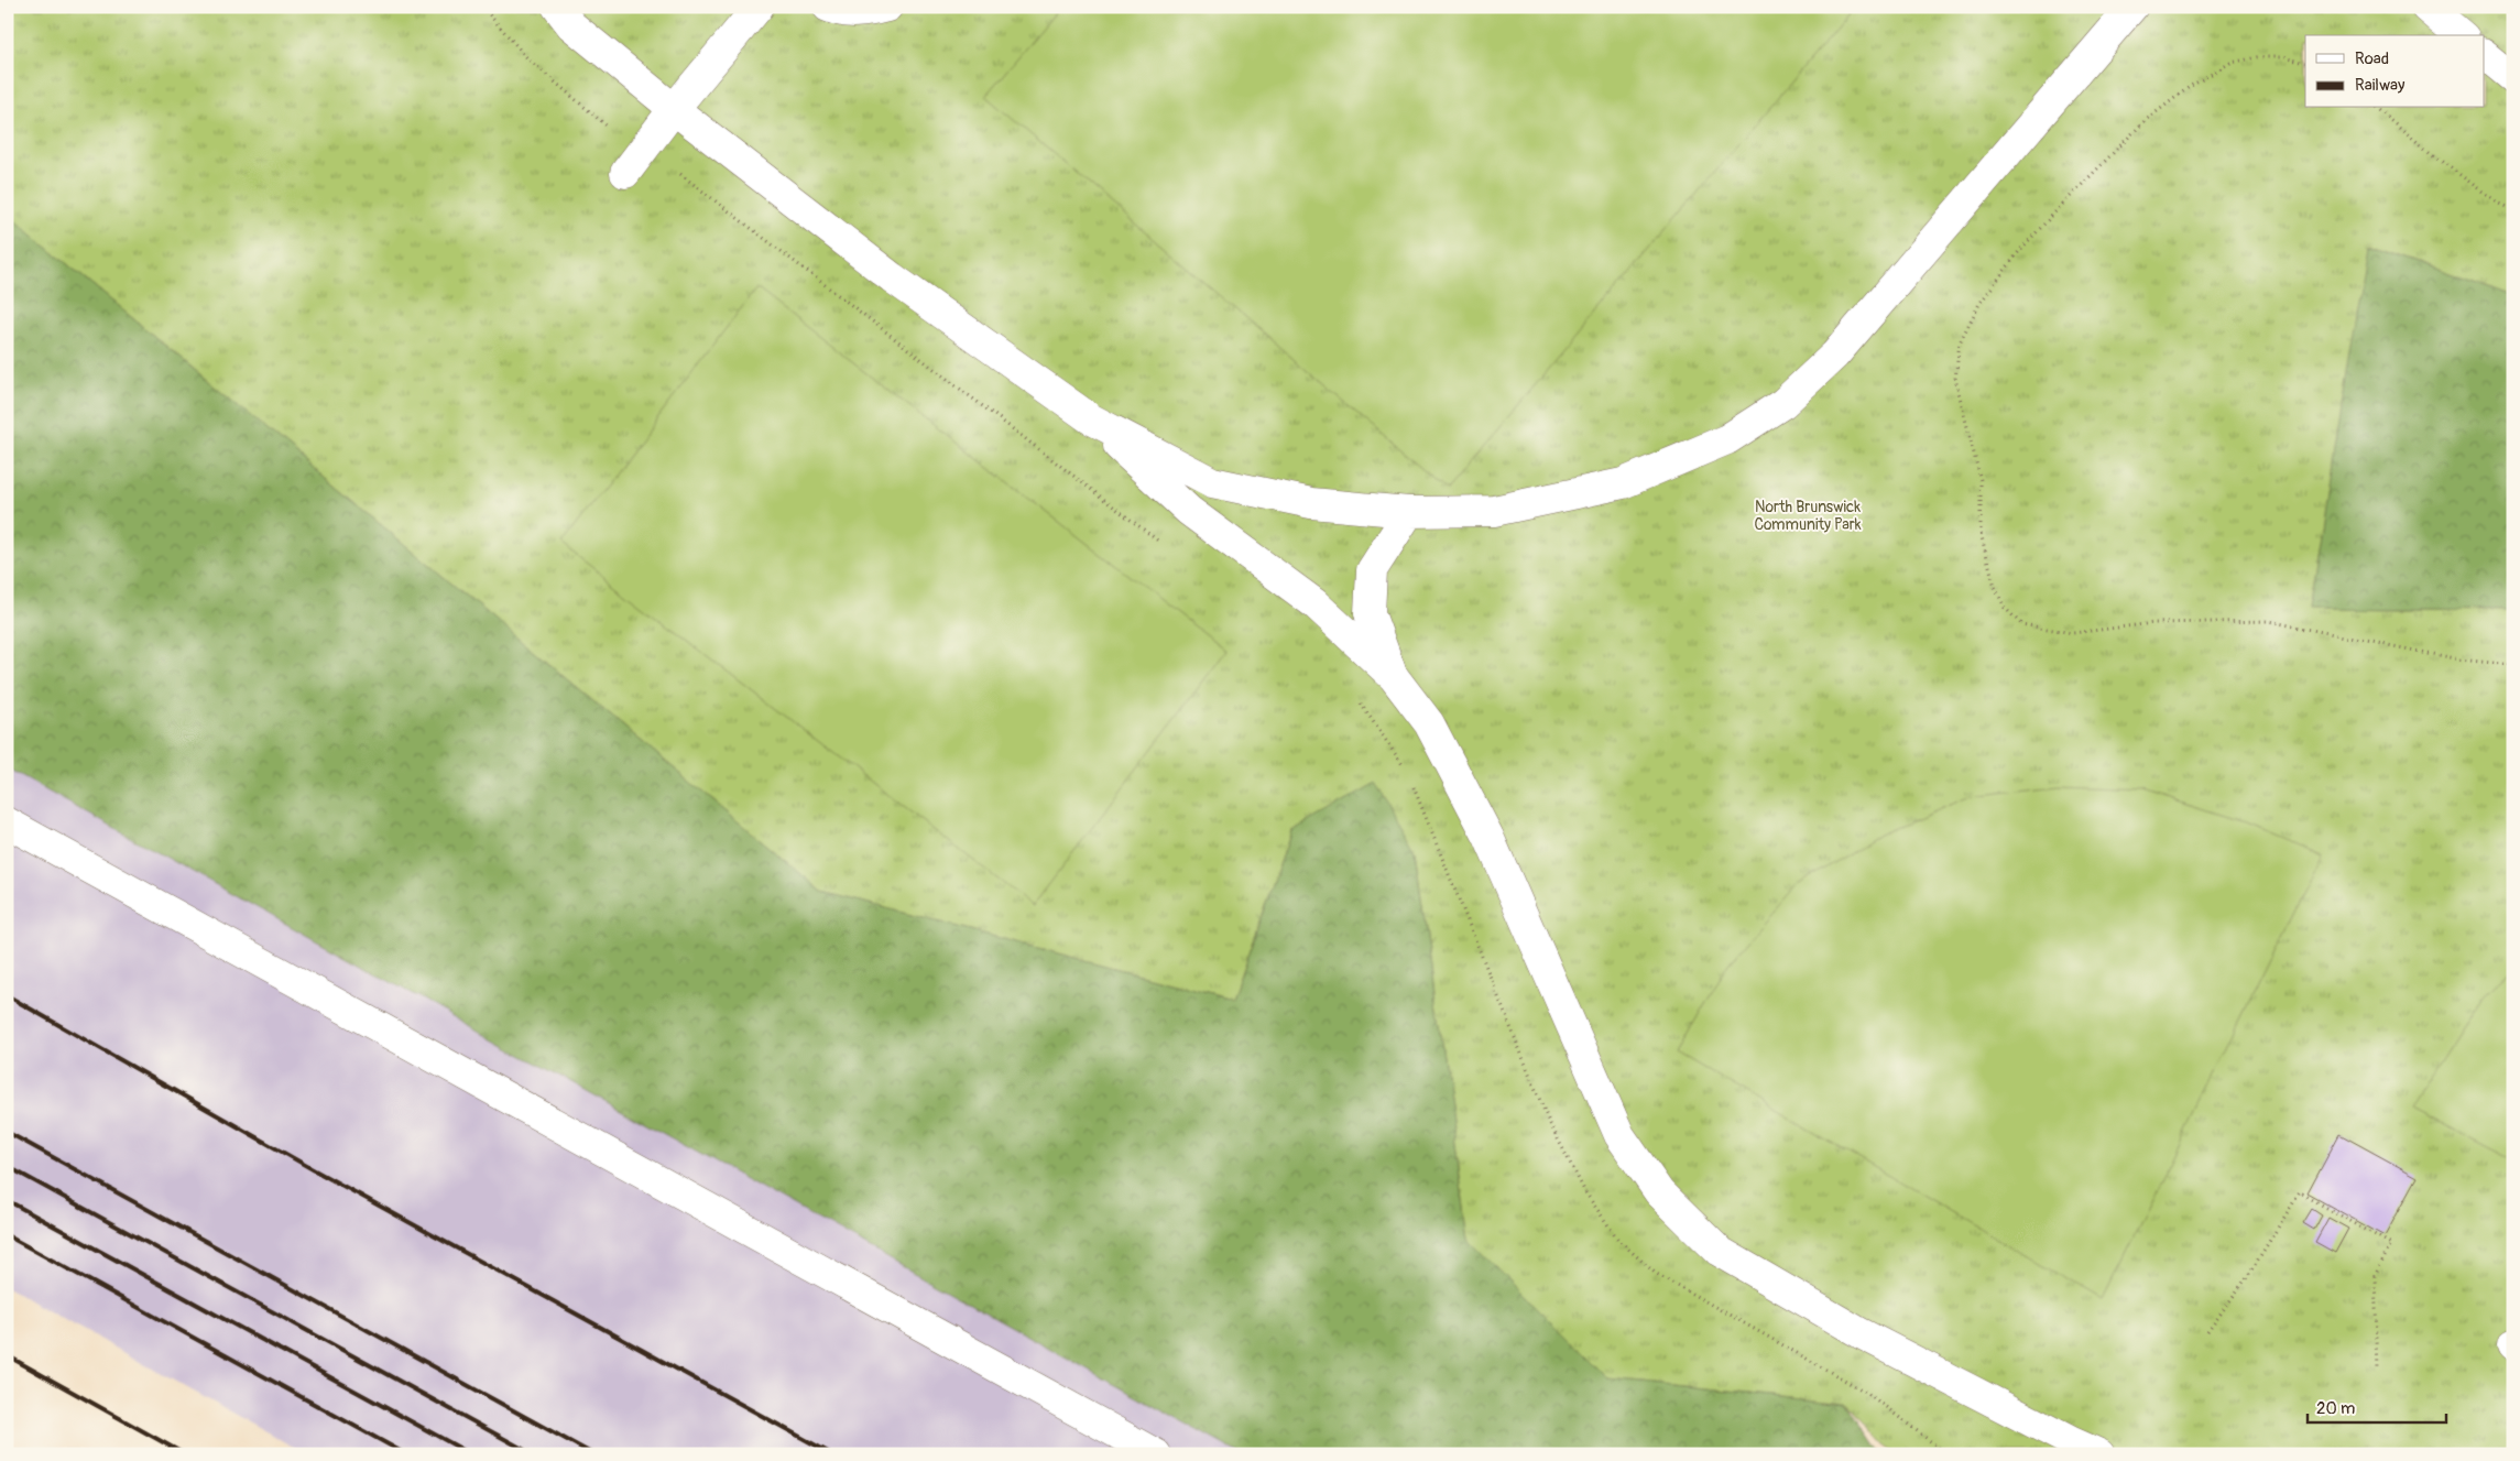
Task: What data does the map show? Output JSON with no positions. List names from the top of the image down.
{
  "parks": ["North Brunswick Community Park"],
  "legend": ["Road", "Railway"],
  "scale_bar": "20 m"
}
